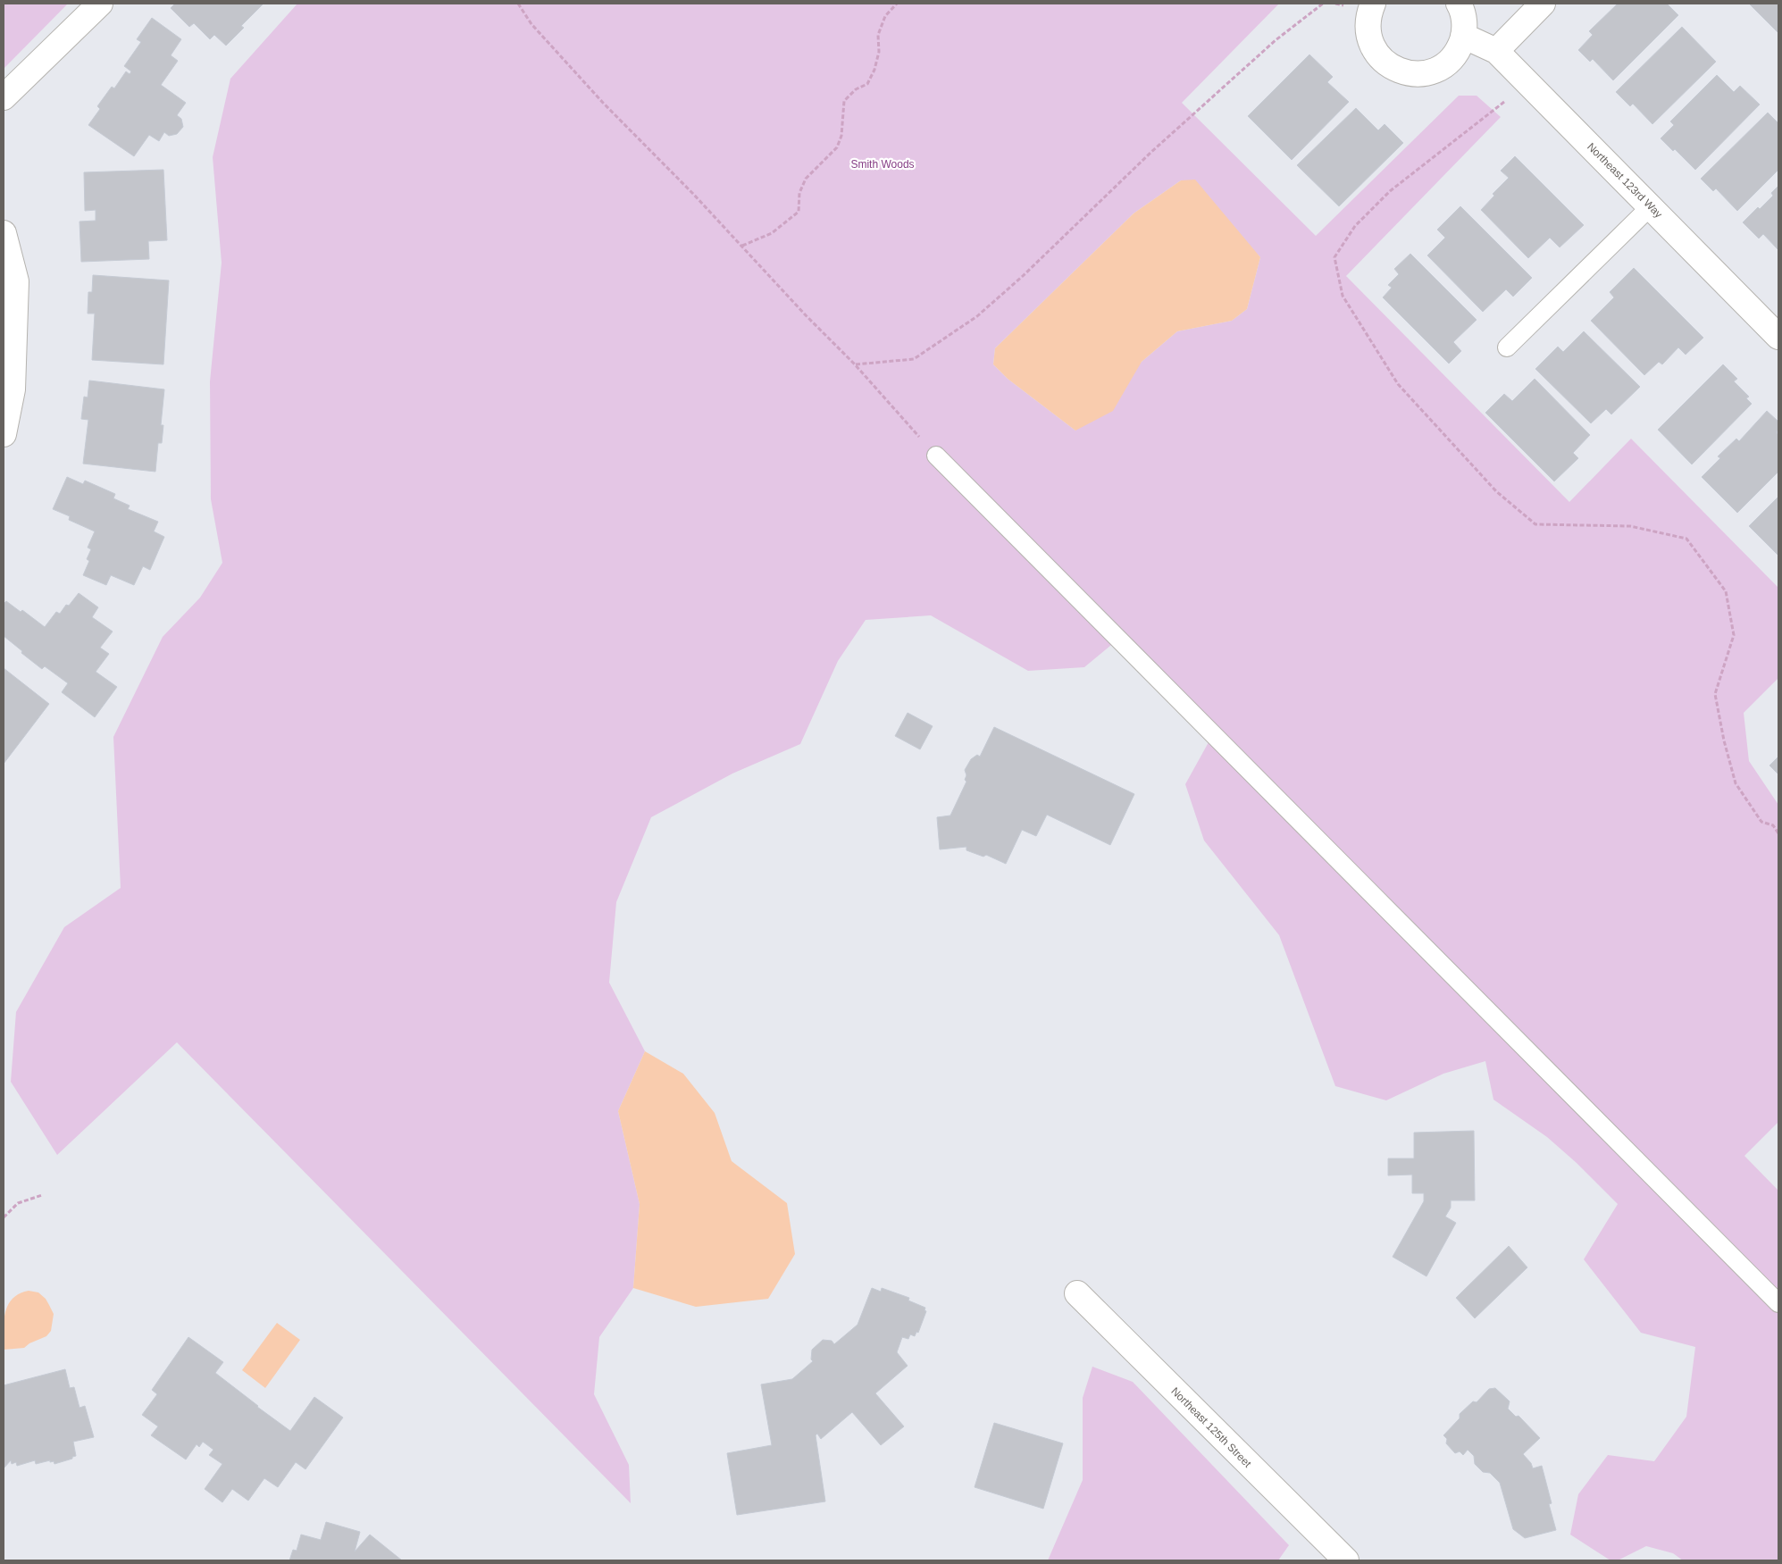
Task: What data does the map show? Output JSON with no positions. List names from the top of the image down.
{
  "streets": {
    "street": ["Northeast 123rd Way", "Northeast 125th Street"]
  },
  "parks": ["Smith Woods"]
}
